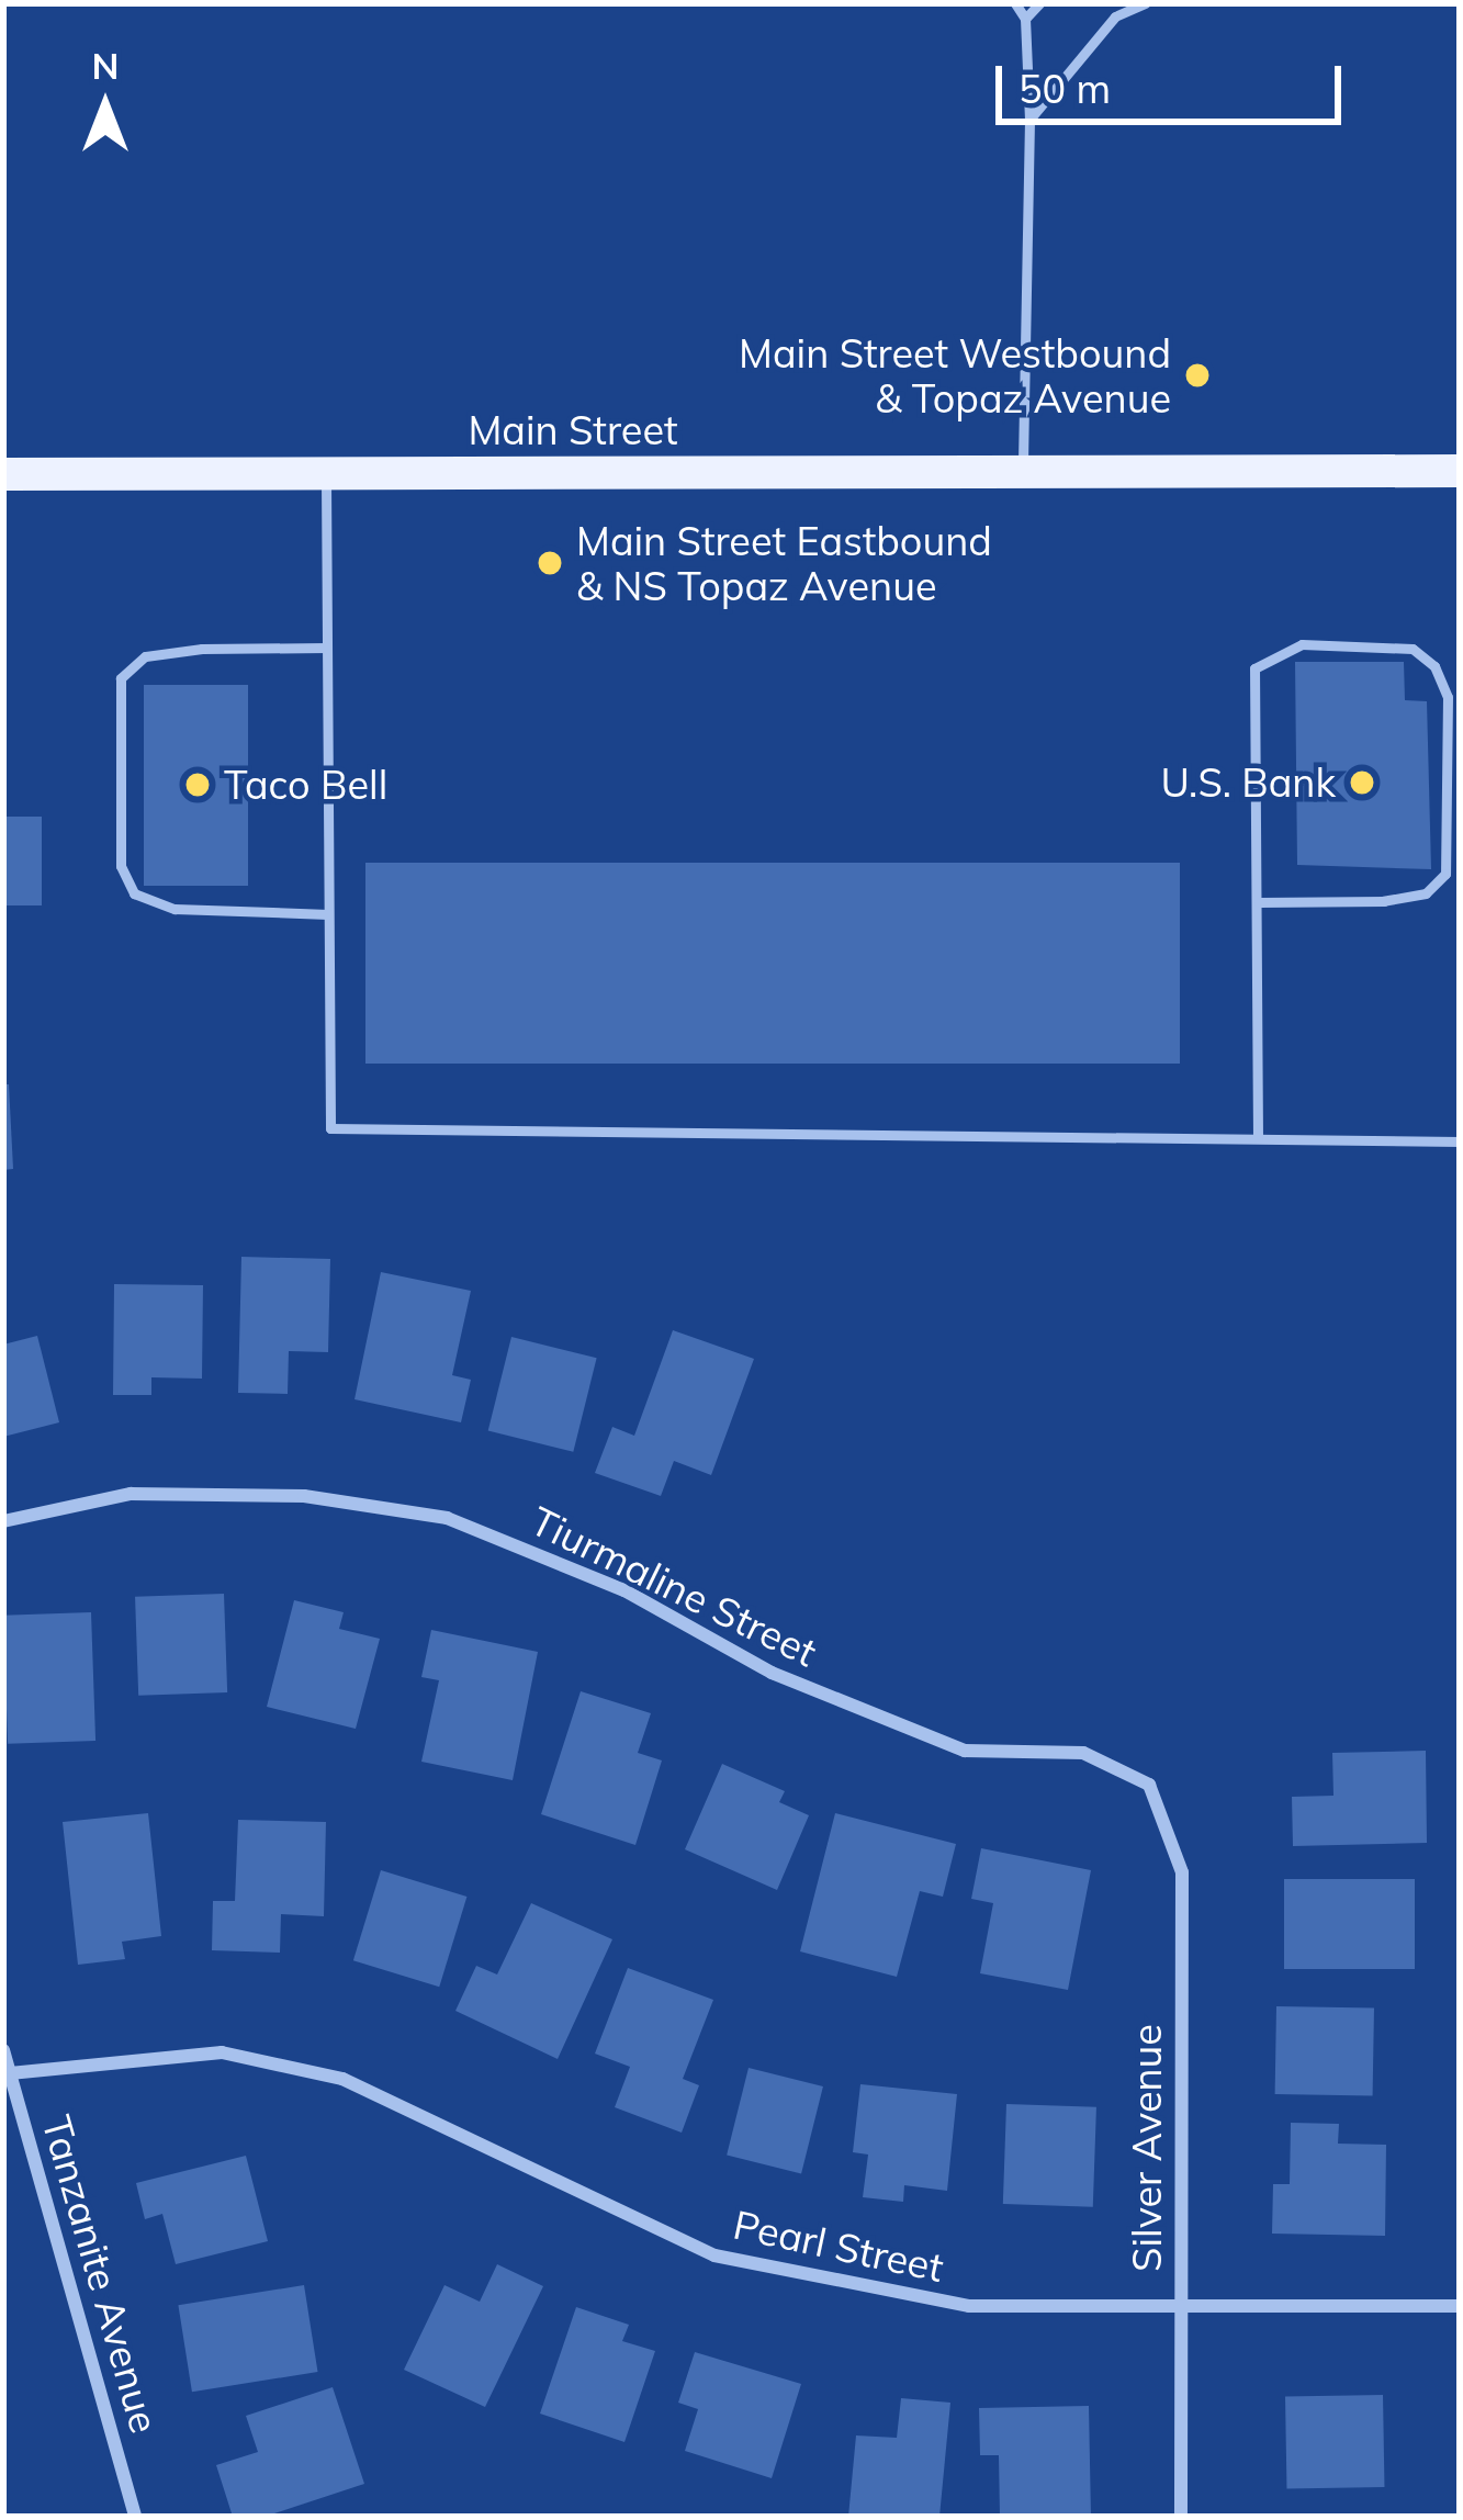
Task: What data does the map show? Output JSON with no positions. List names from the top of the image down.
{
  "streets": {
    "main road": ["Main Street"],
    "street": [
      "Tiurmaline Street",
      "Silver Avenue",
      "Pearl Street",
      "Tanzanite Avenue"
    ]
  },
  "crossings": [
    ["Tiurmaline Street", "Silver Avenue"],
    ["Silver Avenue", "Pearl Street"],
    ["Pearl Street", "Tanzanite Avenue"]
  ],
  "places": [
    "Main Street Westbound & Topaz Avenue",
    "Main Street Eastbound & NS Topaz Avenue",
    "U.S. Bank",
    "Taco Bell"
  ],
  "scale_bar": "50 m",
  "north": "top"
}
